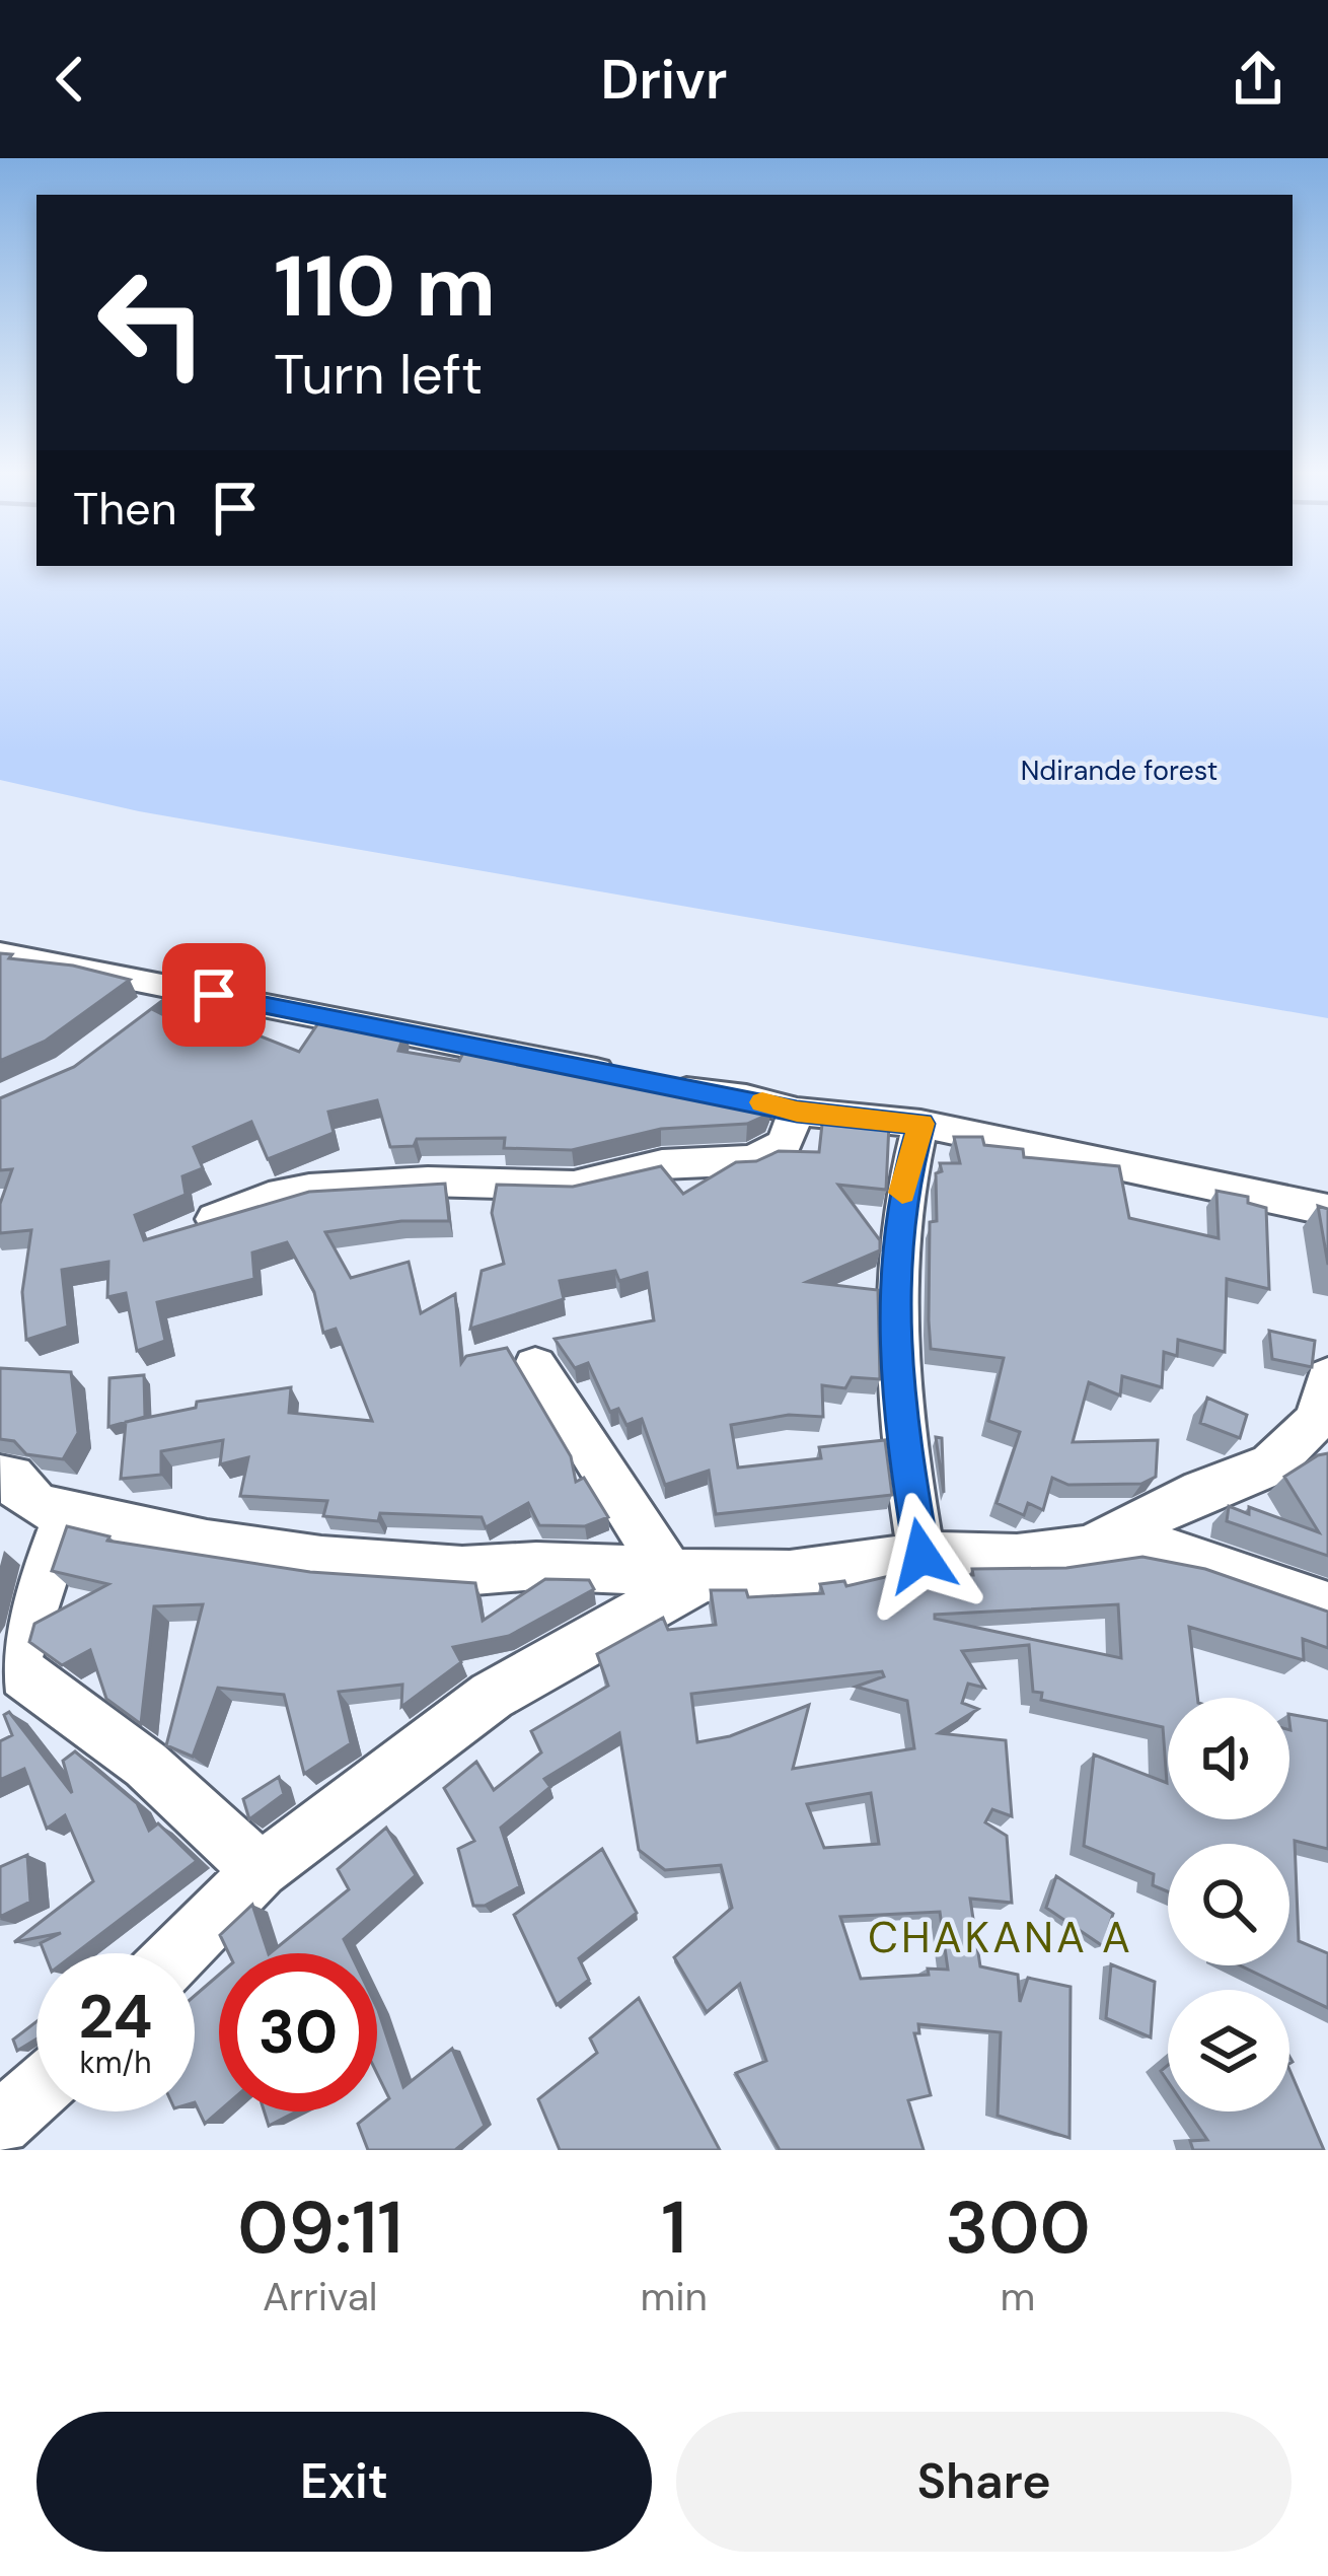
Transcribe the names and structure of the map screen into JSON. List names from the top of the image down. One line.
{"districts":["CHAKANA A"],"parks":["Ndirande forest"],"page":{"header":"Drivr","turn":["110 m","Turn left"],"then":"Then","speed":"24 km/h","limit":"30","eta":["09:11","Arrival","1","min","300","m"],"buttons":["Exit","Share"]}}
